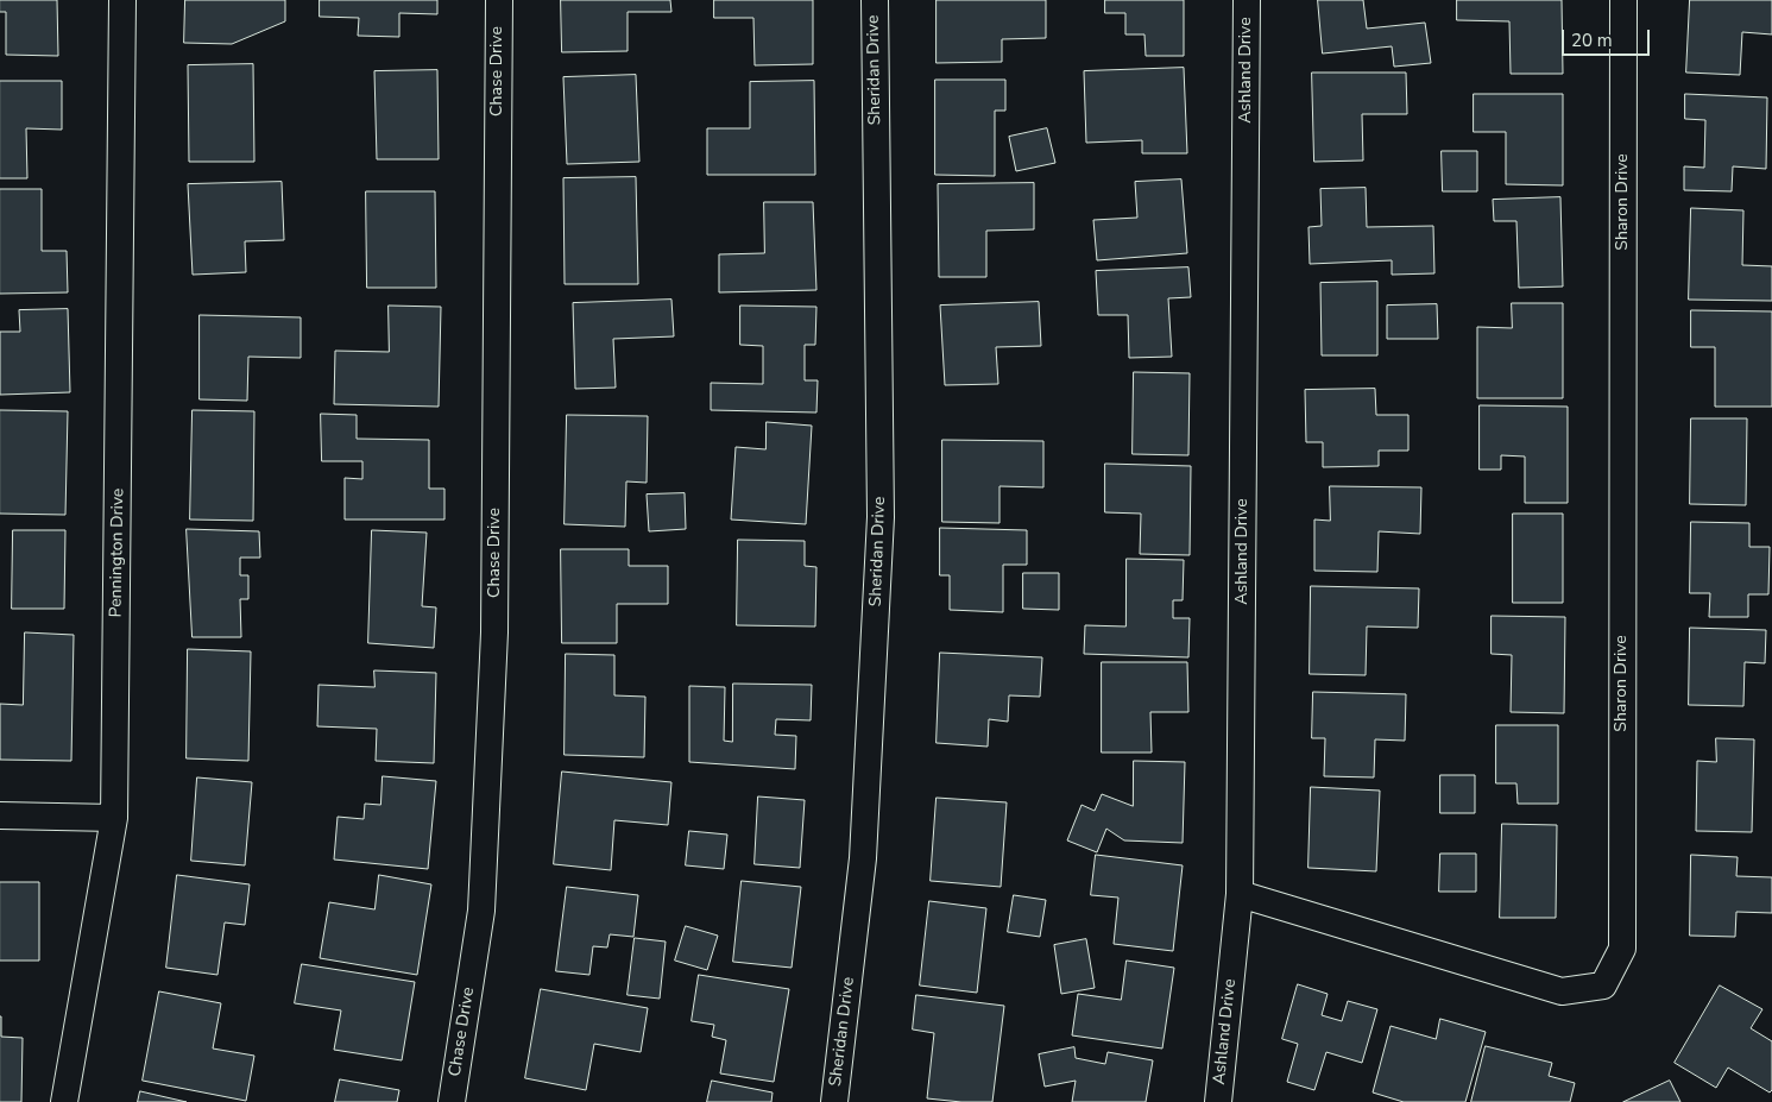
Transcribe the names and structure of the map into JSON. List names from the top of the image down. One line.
{"streets":{"street":["Sheridan Drive","Ashland Drive","Chase Drive","Sharon Drive","Pennington Drive"]},"crossings":[["Ashland Drive","Sharon Drive"]],"scale_bar":"20 m"}
